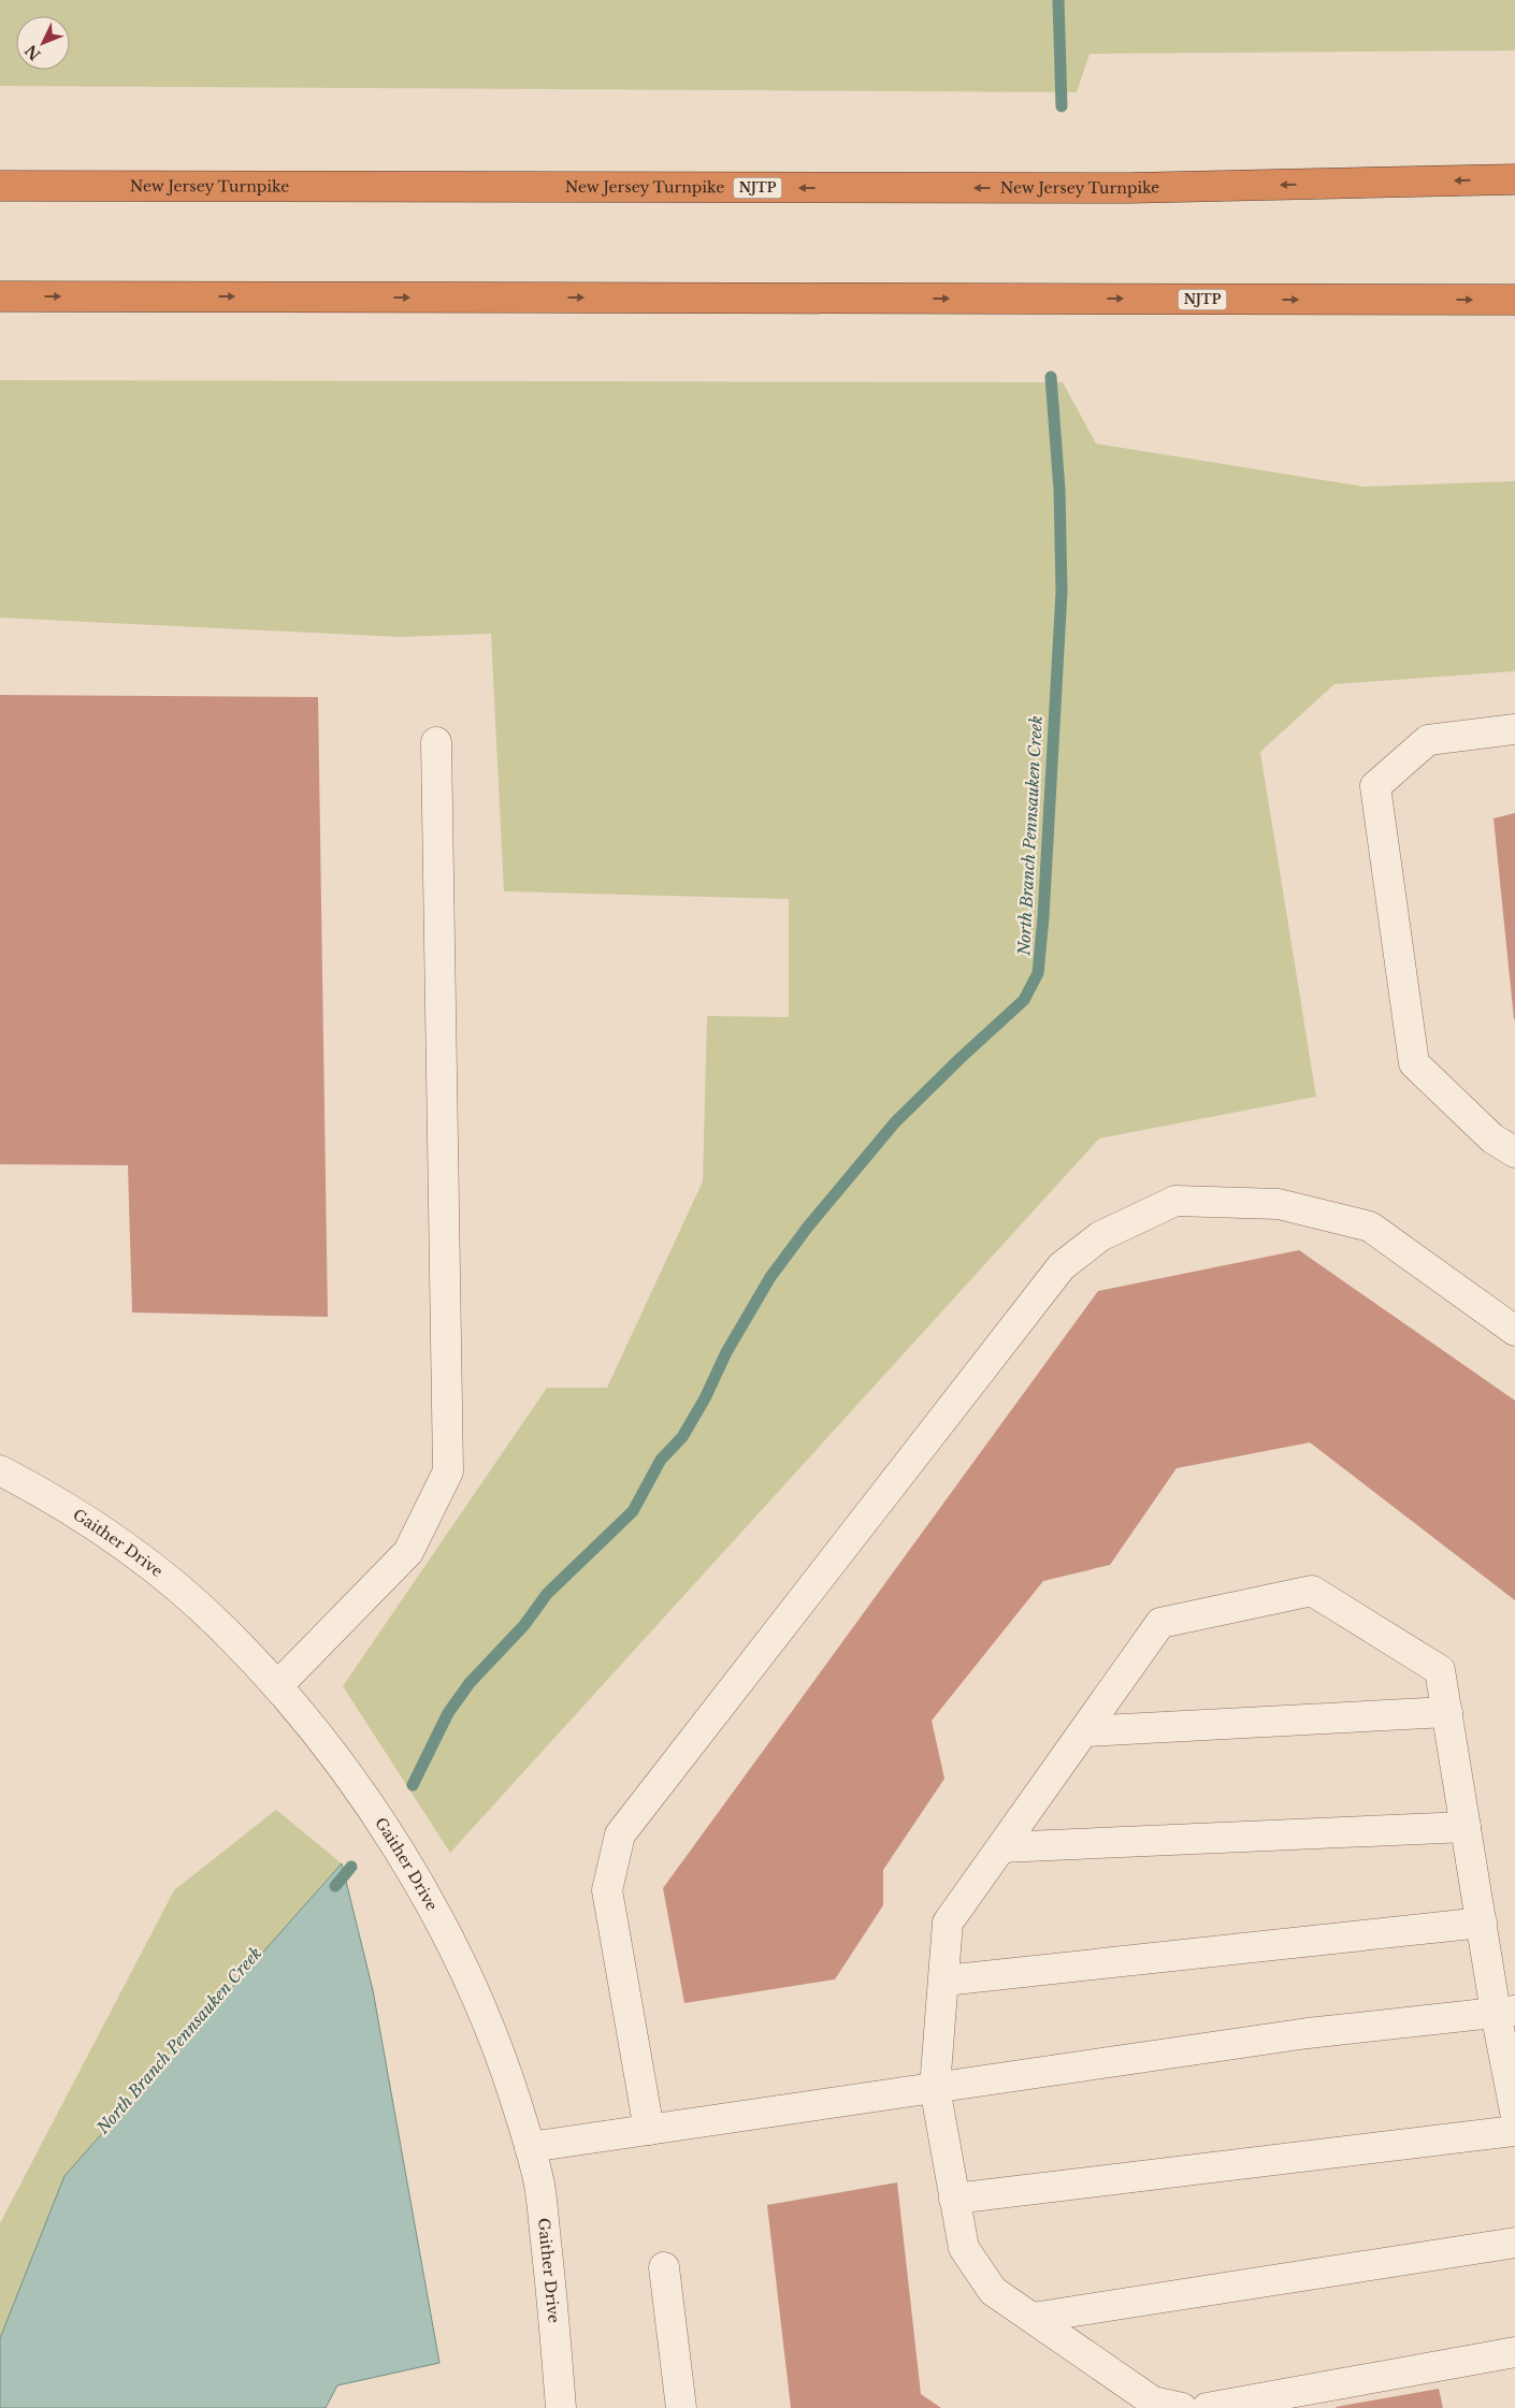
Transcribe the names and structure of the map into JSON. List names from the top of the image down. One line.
{"streets":{"highway":["New Jersey Turnpike","NJTP"],"street":["Gaither Drive"]},"water":["North Branch Pennsauken Creek"],"north":"bottom left"}
